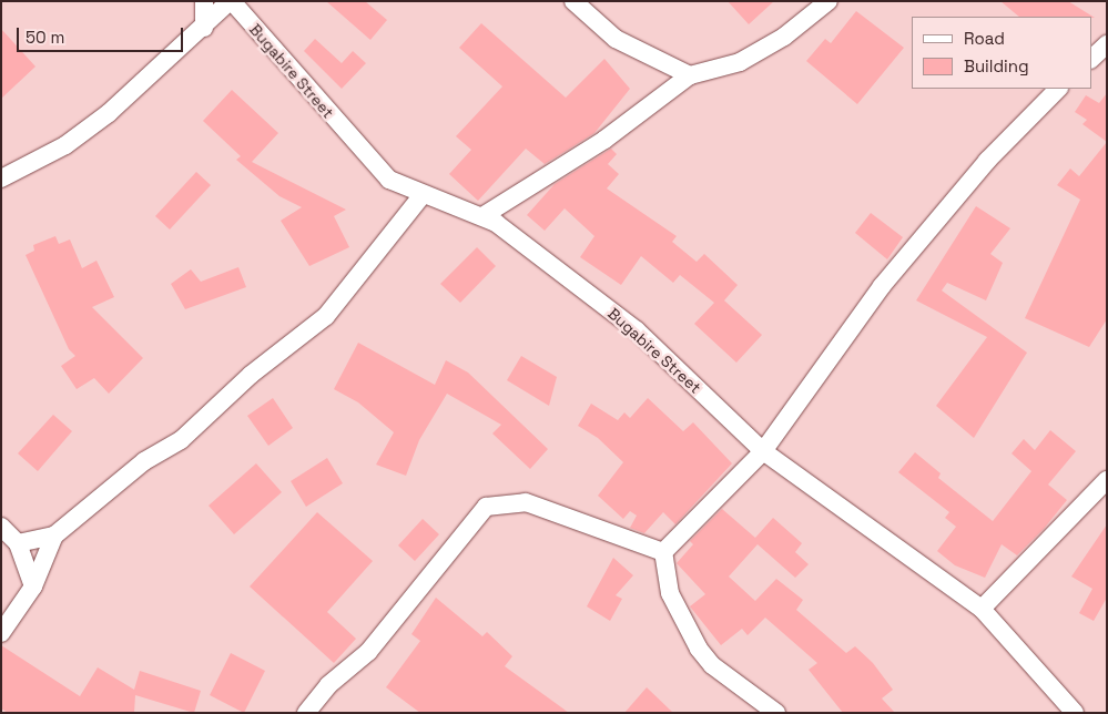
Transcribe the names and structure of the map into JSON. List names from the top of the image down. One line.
{"streets":{"street":["Bugabire Street"]},"legend":["Road","Building"],"scale_bar":"50 m"}
